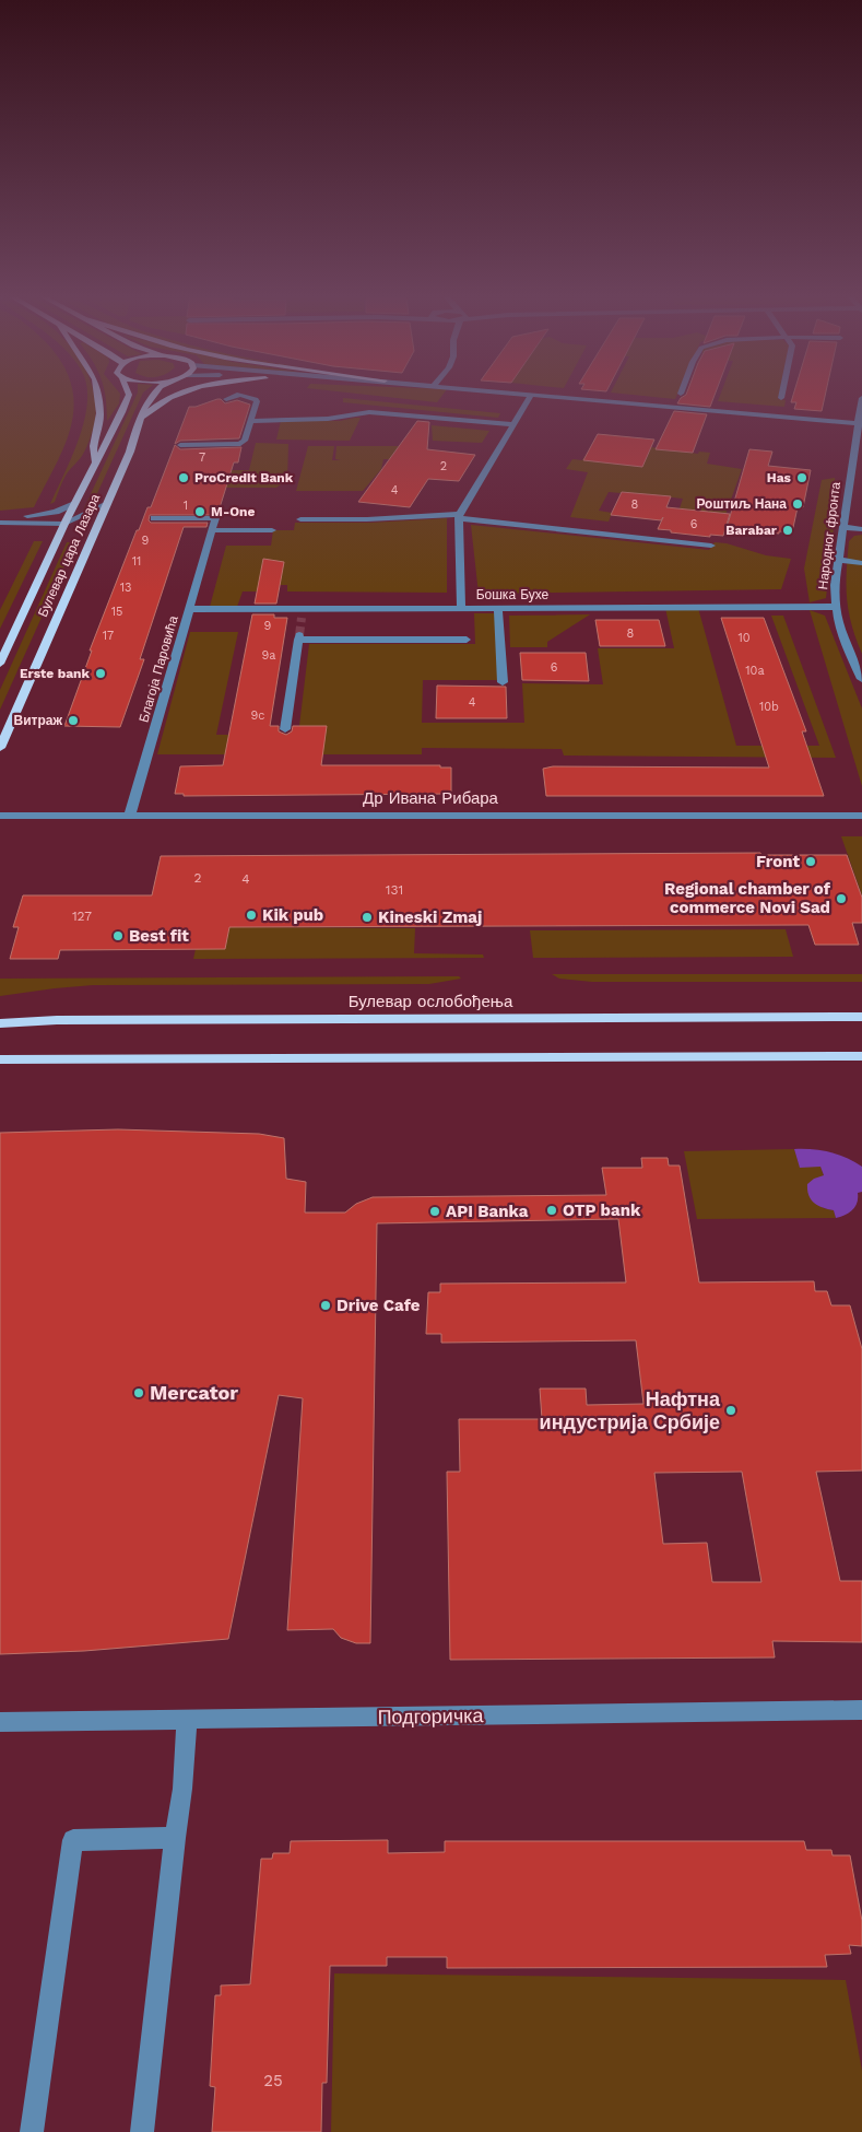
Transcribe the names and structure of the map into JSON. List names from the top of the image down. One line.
{"streets":{"main road":["Булевар цара Лазара","Булевар ослобођења"],"street":["Народног фронта","Бошка Бухе","Благоја Паровића","Др Ивана Рибара","Подгоричка"]},"crossings":[["Народног фронта","Бошка Бухе"],["Бошка Бухе","Благоја Паровића"],["Благоја Паровића","Др Ивана Рибара"]],"places":["ProCredit Bank","Has","Роштиљ Нана","M-One","Barabar","Erste bank","Витраж","Front","Regional chamber of commerce Novi Sad","Kik pub","Kineski Zmaj","Best fit","OTP bank","API Banka","Drive Cafe","Mercator","Нафтна индустрија Србије"],"house_numbers":["7","2","4","8","1","6","9","11","13","15","9","8","17","10","9a","6","10a","4","10b","9c","2","4","131","127","25"]}
